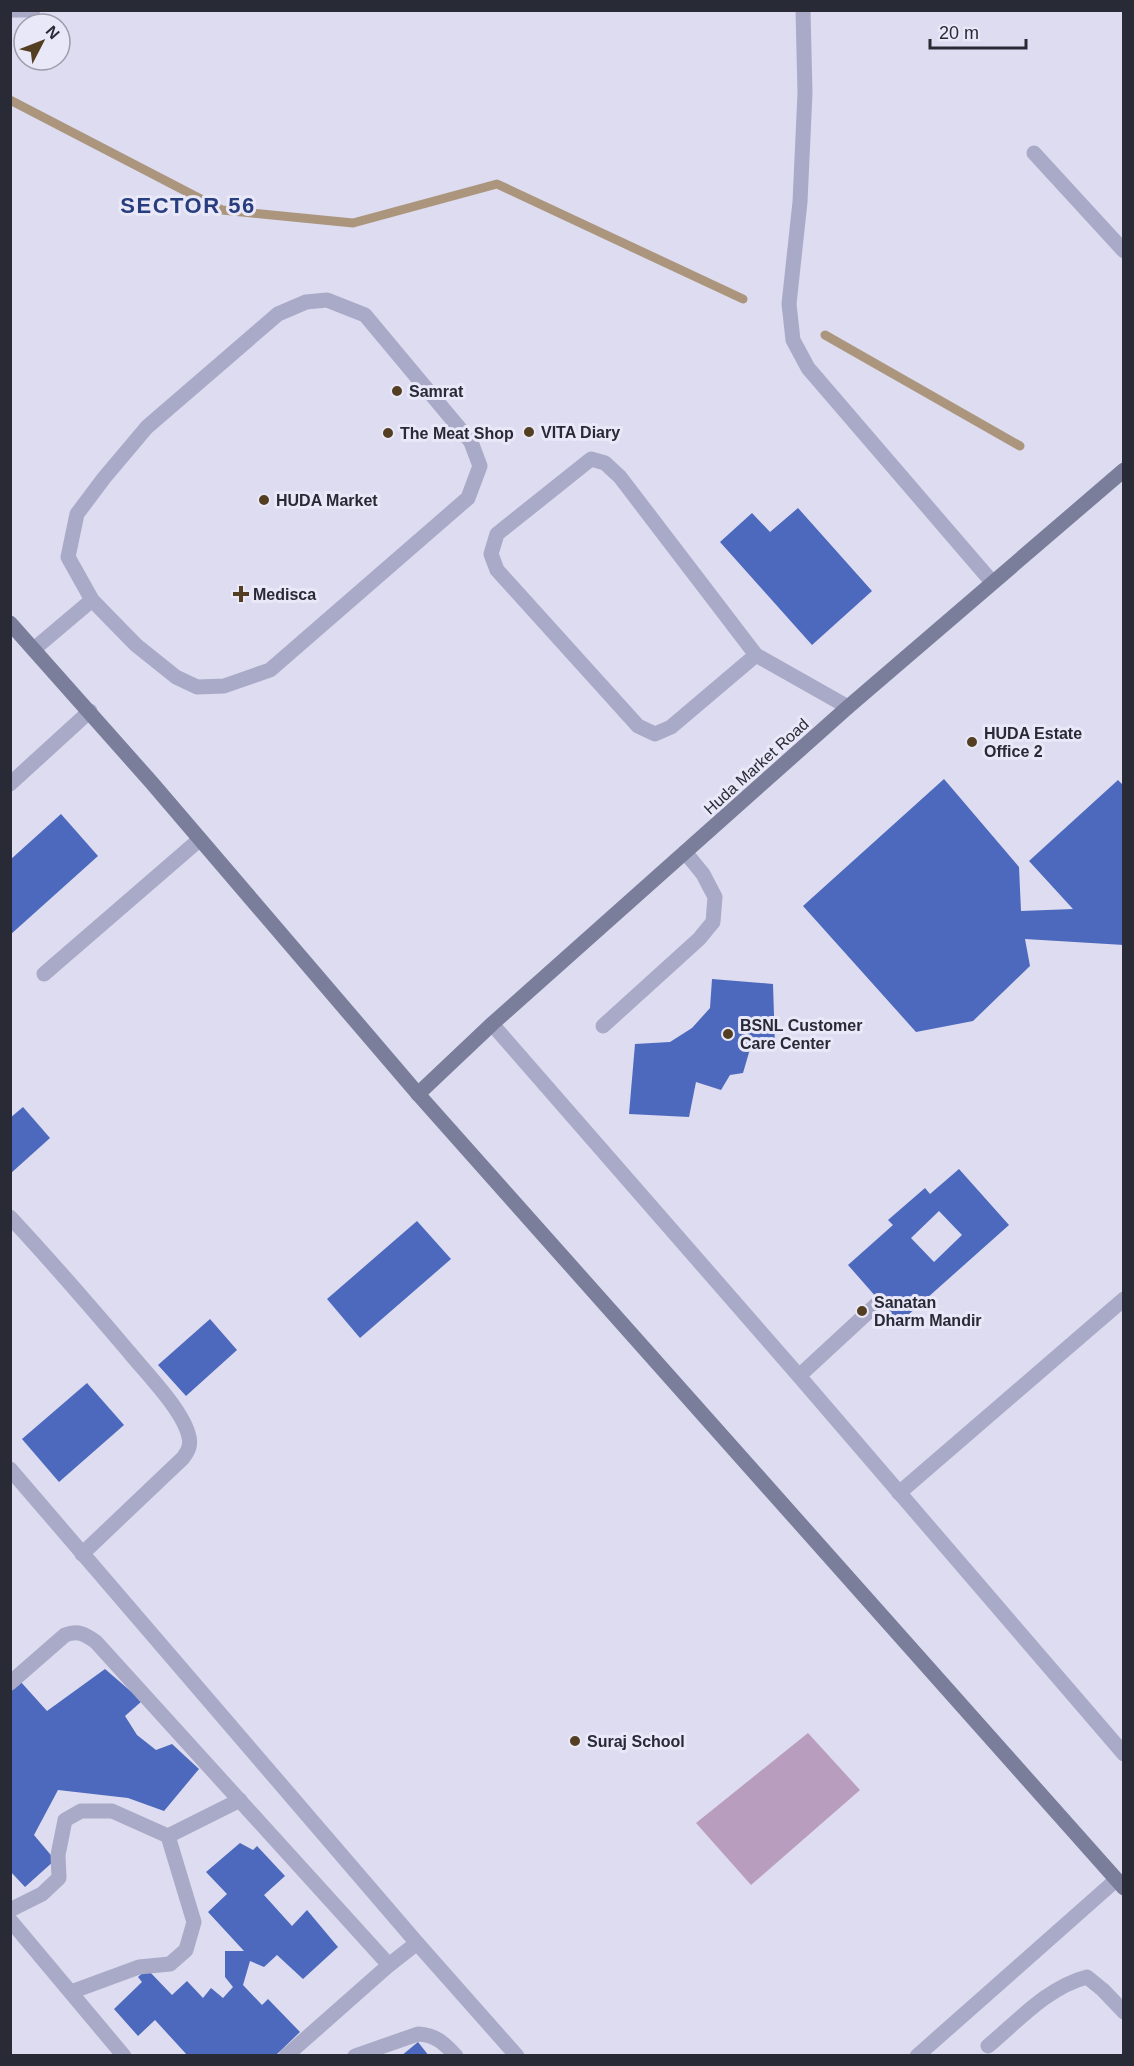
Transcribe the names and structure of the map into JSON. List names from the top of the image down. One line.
{"streets":{"street":["Huda Market Road"]},"districts":["SECTOR 56"],"places":{"other":["Samrat","VITA Diary","The Meat Shop","HUDA Market","HUDA Estate Office 2","BSNL Customer Care Center","Sanatan Dharm Mandir","Suraj School"],"health":["Medisca"]},"scale_bar":"20 m","north":"top right"}
